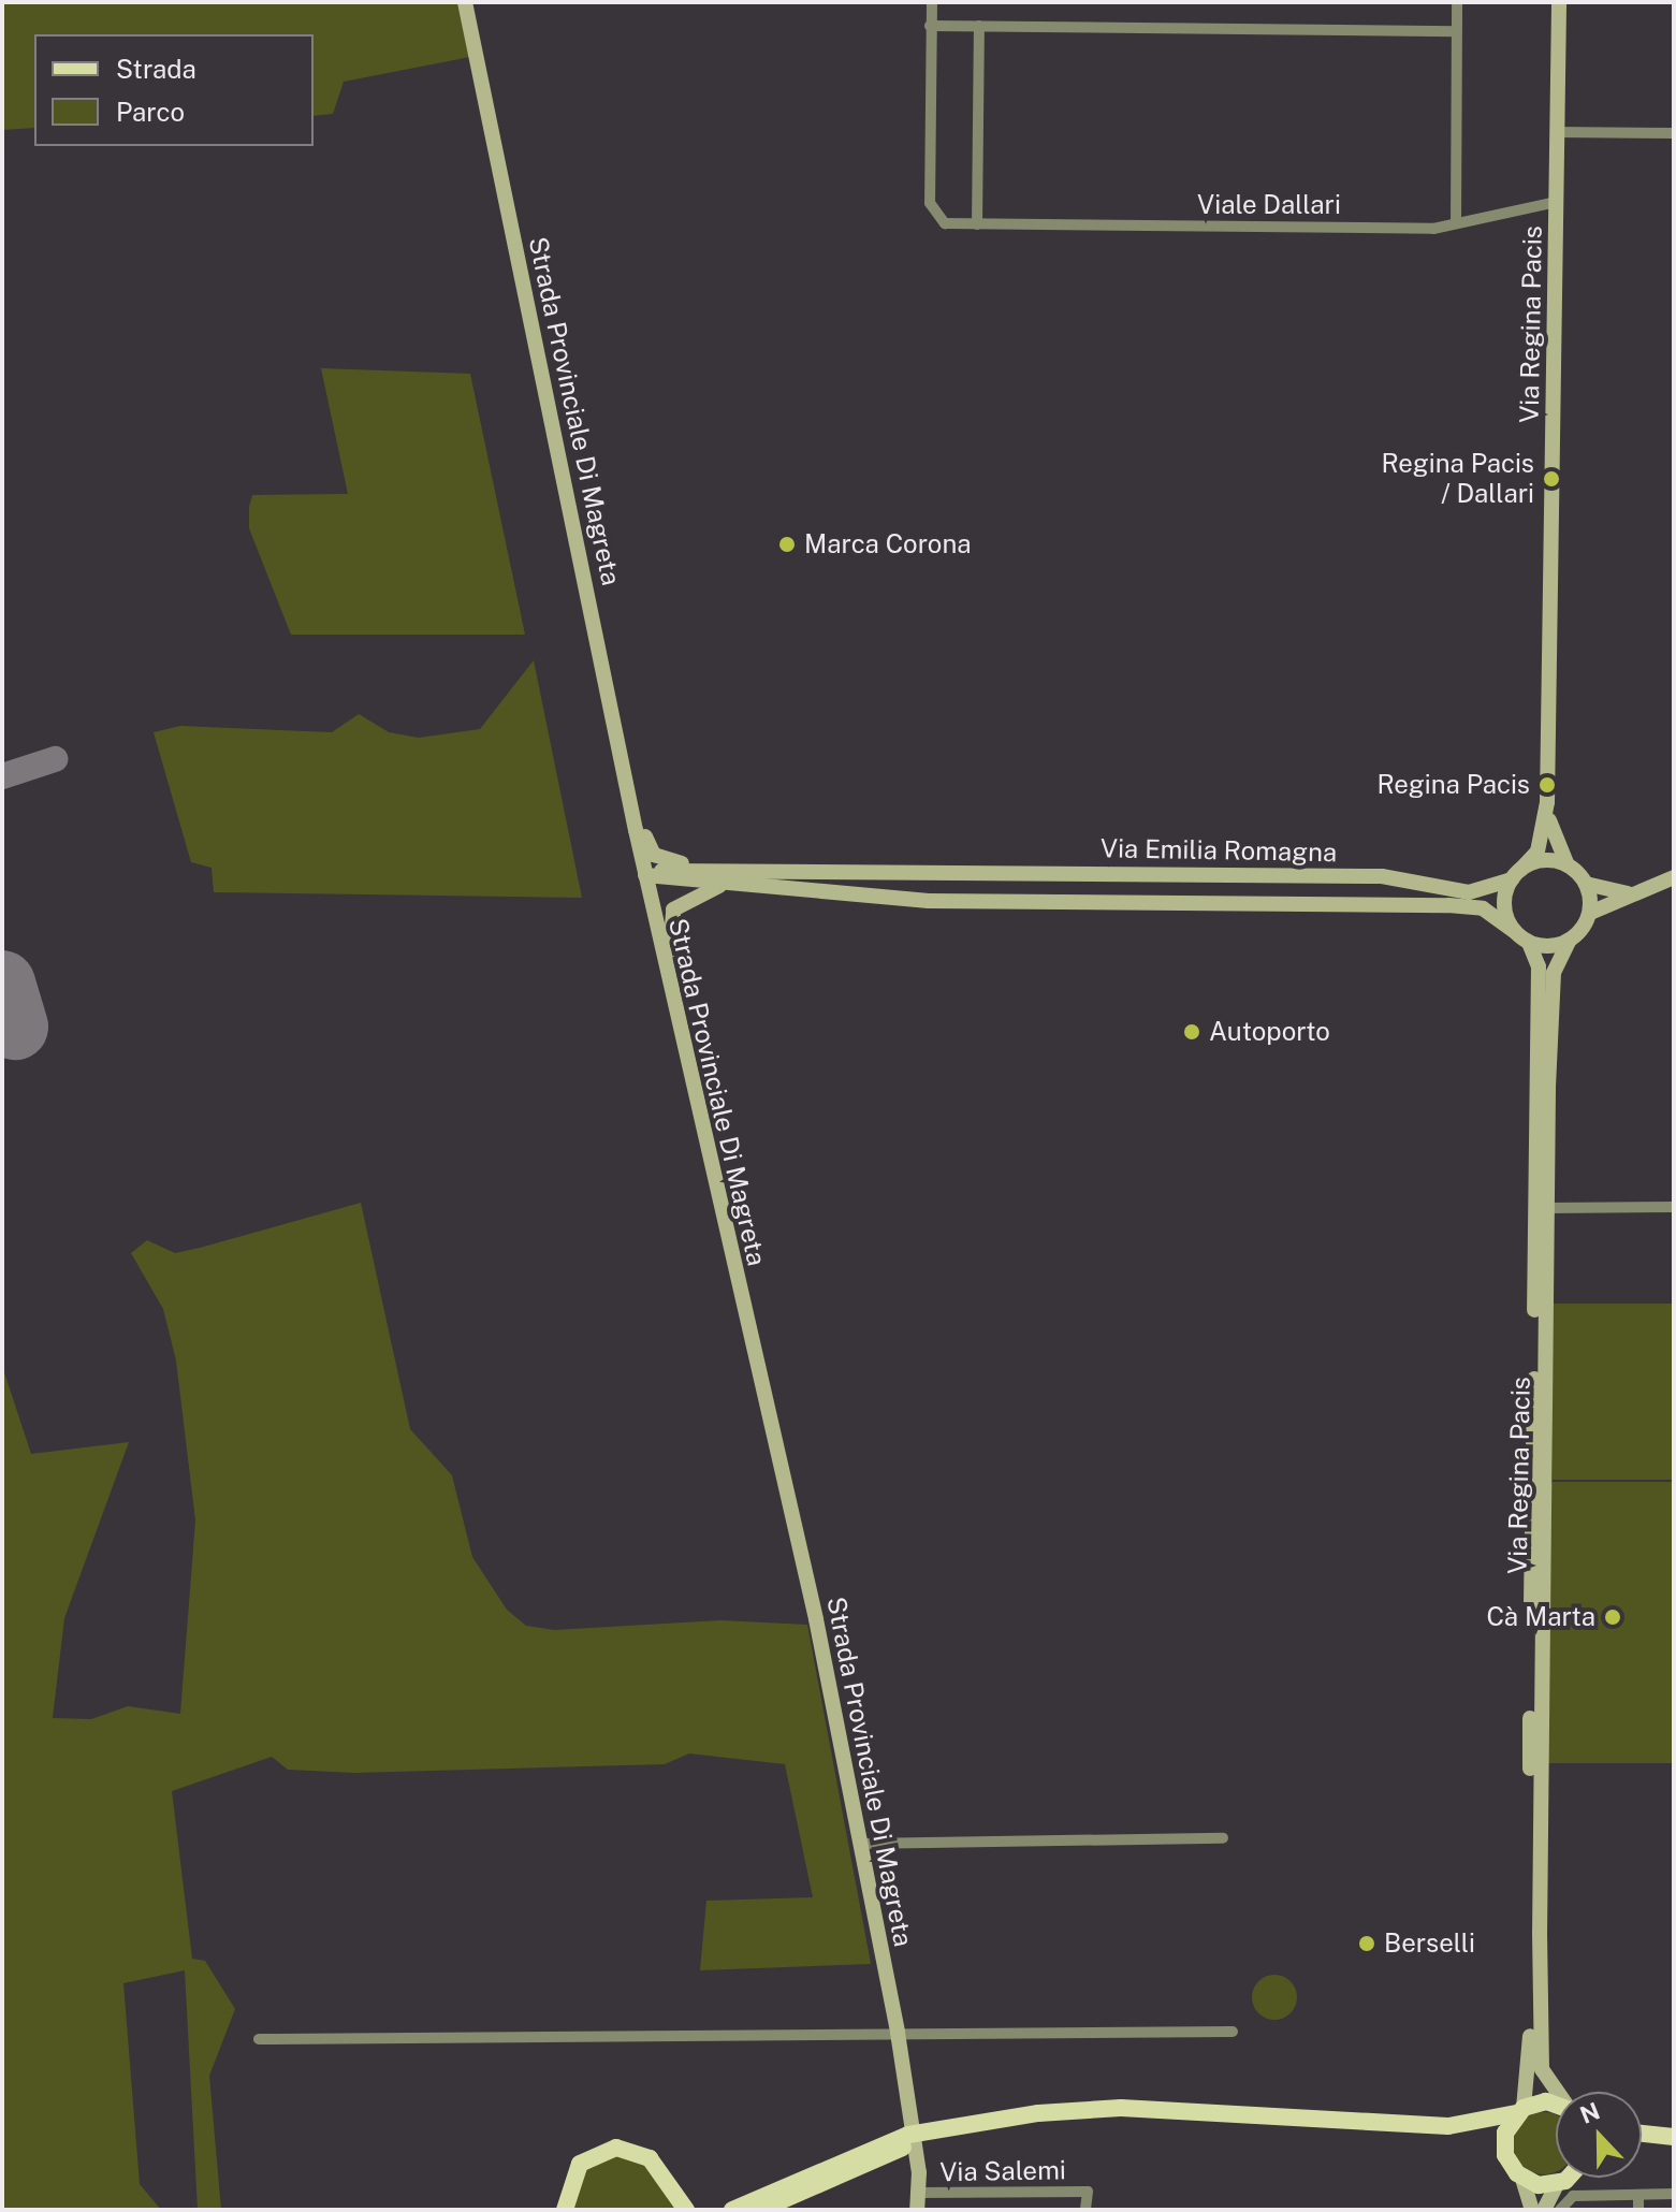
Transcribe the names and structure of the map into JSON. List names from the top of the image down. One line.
{"streets":{"street":["Viale Dallari","Via Regina Pacis","Strada Provinciale Di Magreta","Via Emilia Romagna","Via Salemi"]},"crossings":[["Viale Dallari","Via Regina Pacis"],["Via Regina Pacis","Via Emilia Romagna"],["Strada Provinciale Di Magreta","Via Emilia Romagna"],["Strada Provinciale Di Magreta","Via Salemi"]],"places":["Regina Pacis / Dallari","Marca Corona","Regina Pacis","Autoporto","Cà Marta","Berselli"],"legend":["Strada","Parco"],"north":"top"}
